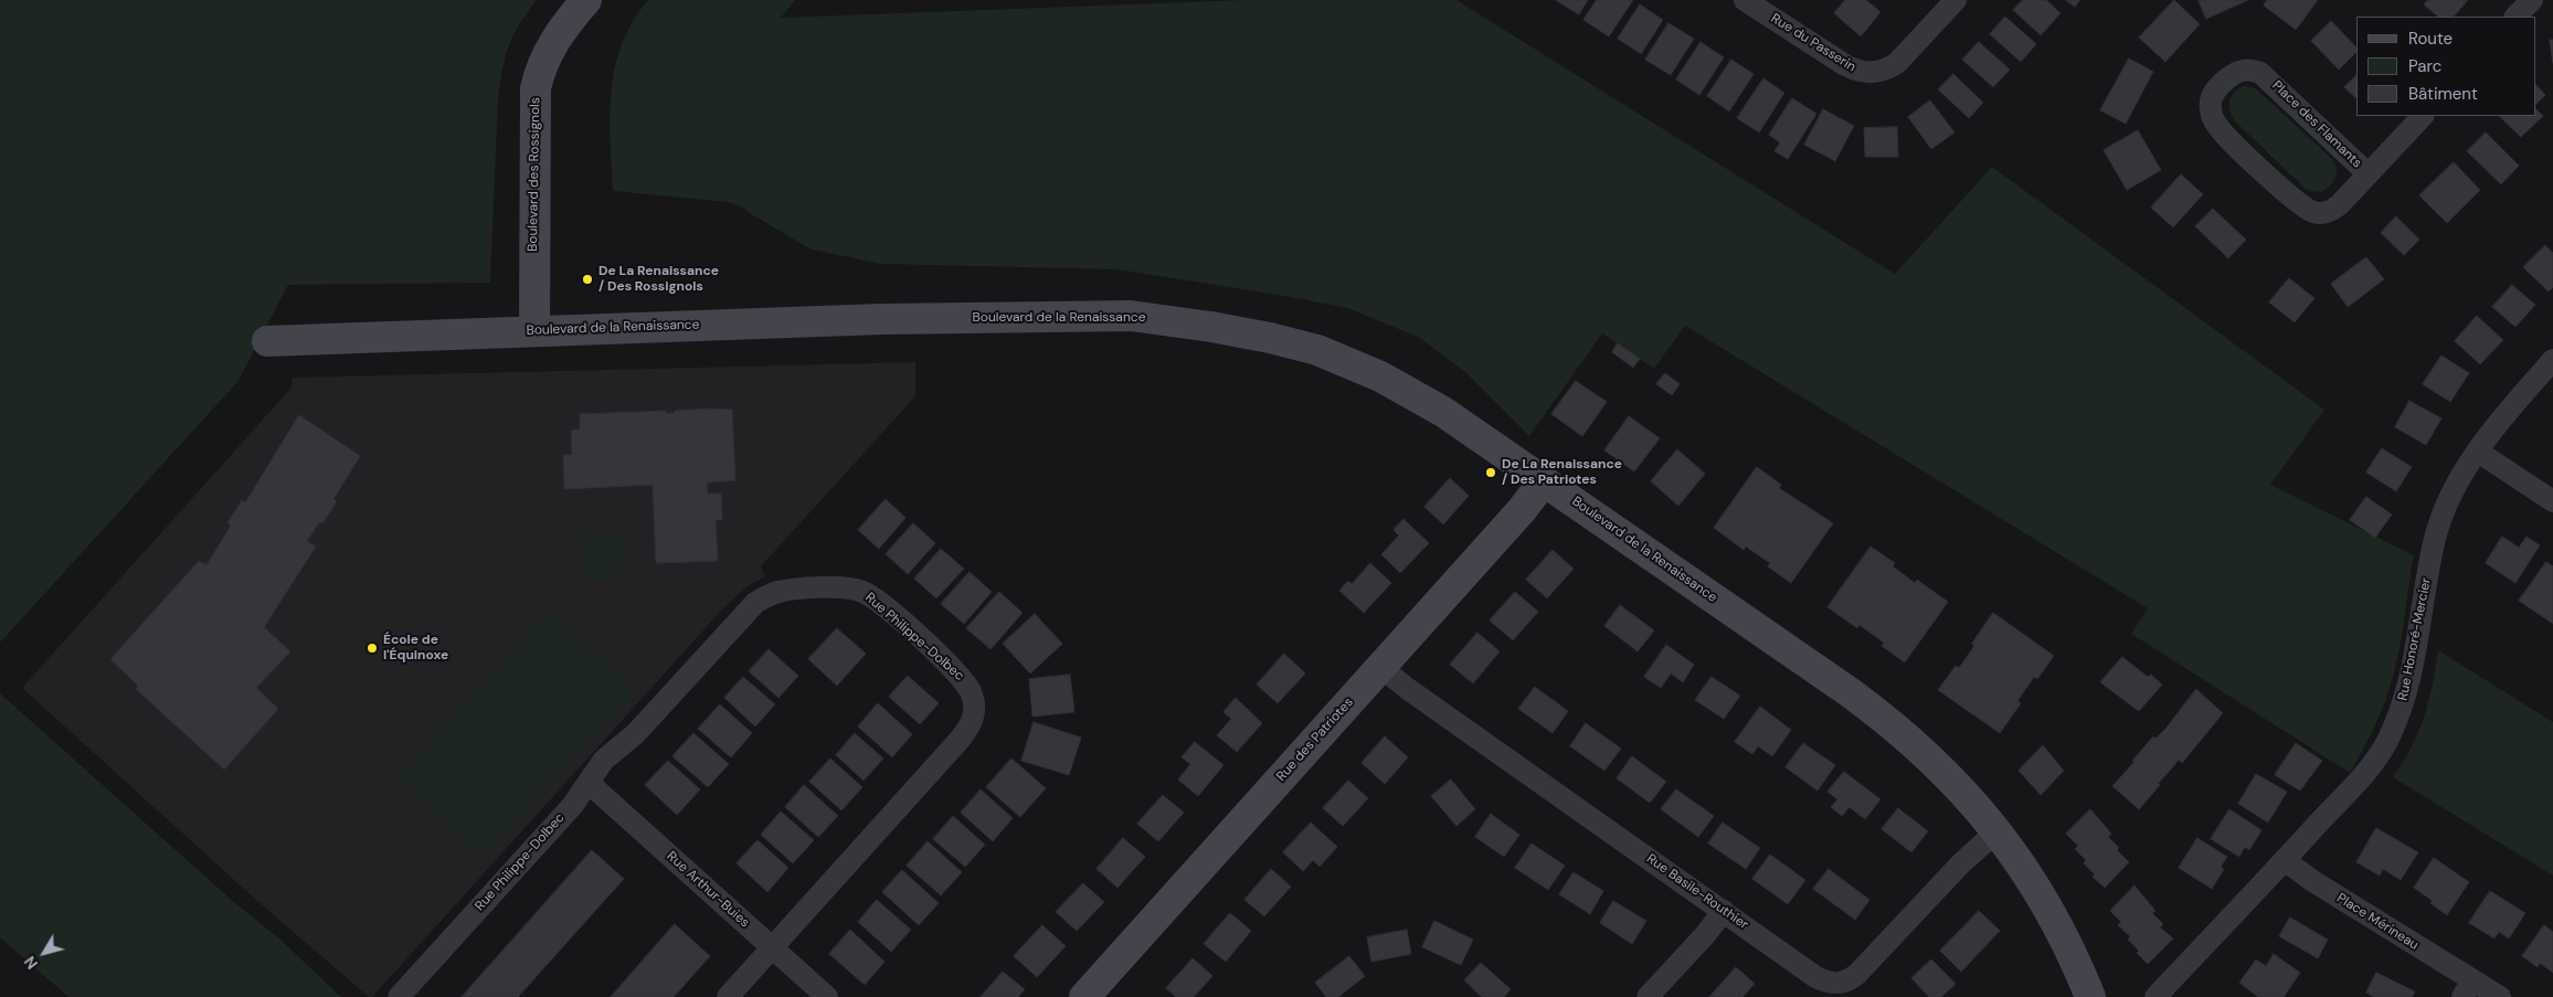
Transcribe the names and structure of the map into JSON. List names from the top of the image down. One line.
{"streets":{"street":["Rue du Passerin","Place des Flamants","Boulevard des Rossignols","Boulevard de la Renaissance","Rue Philippe-Dolbec","Rue Honoré-Mercier","Rue des Patriotes","Rue Arthur-Buies","Rue Basile-Routhier","Place Mérineau"]},"crossings":[["Boulevard des Rossignols","Boulevard de la Renaissance"],["Boulevard de la Renaissance","Rue des Patriotes"],["Boulevard de la Renaissance","Rue Basile-Routhier"],["Rue Philippe-Dolbec","Rue Arthur-Buies"],["Rue Honoré-Mercier","Place Mérineau"],["Rue des Patriotes","Rue Basile-Routhier"]],"places":["De La Renaissance / Des Rossignols","De La Renaissance / Des Patriotes","École de l'Équinoxe"],"legend":["Route","Parc","Bâtiment"],"north":"bottom left"}
